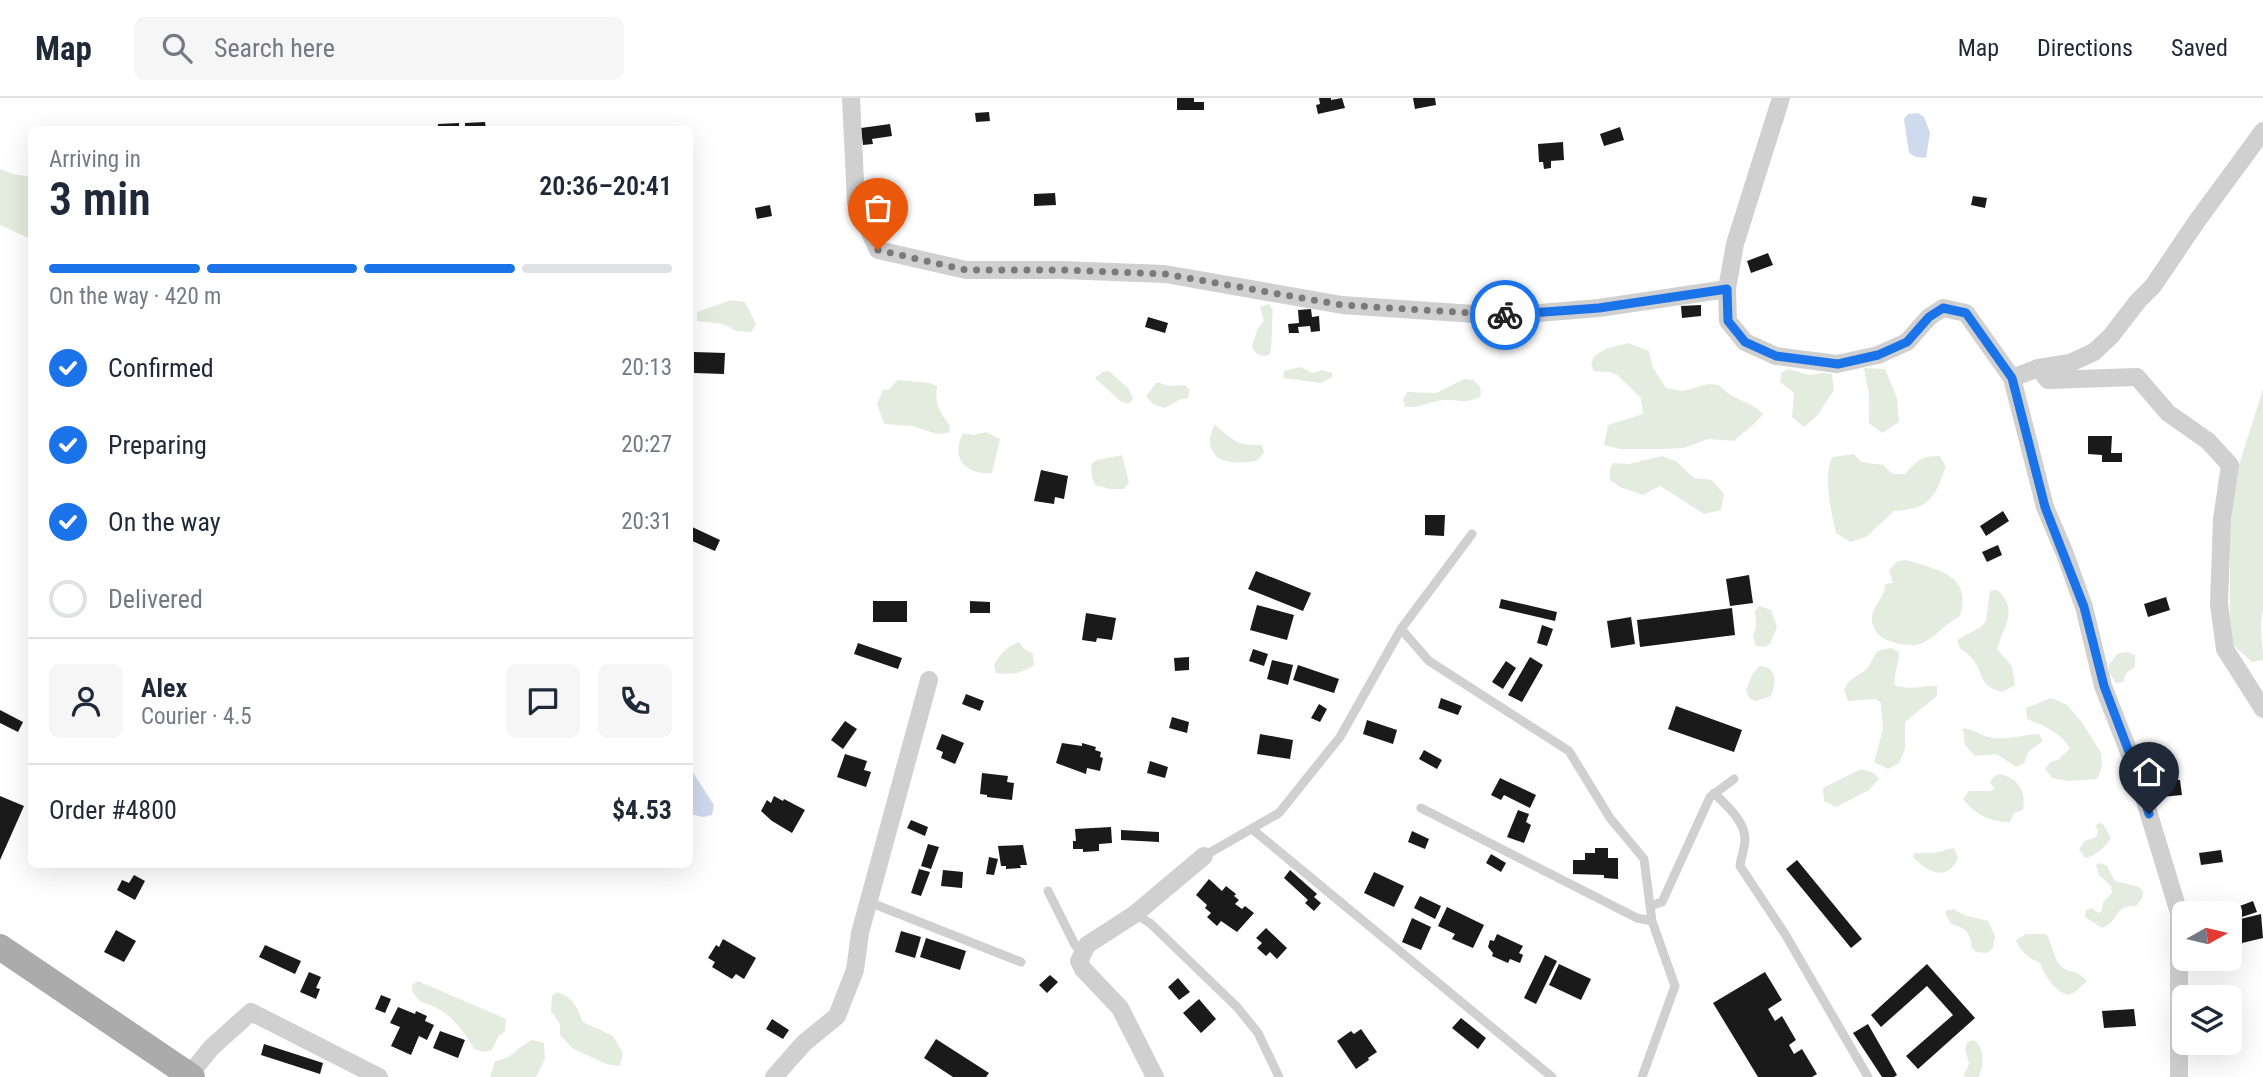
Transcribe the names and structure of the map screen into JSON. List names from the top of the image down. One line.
{"north":"right","page":{"header":"Map","search":"Search here","nav":["Map","Directions","Saved"],"heading":["3 min","Arriving in","20:36–20:41"],"panel":["Alex","Courier · 4.5","Order #4800","$4.53"],"bar":"On the way · 420 m","list":[["Confirmed","20:13"],["Preparing","20:27"],["On the way","20:31"],"Delivered"]}}
